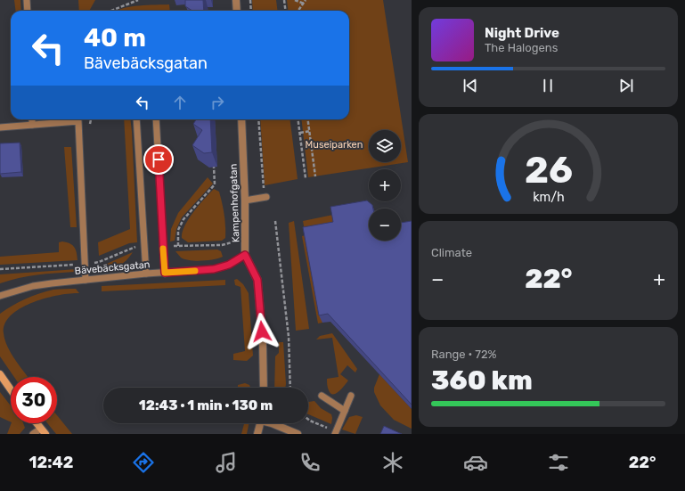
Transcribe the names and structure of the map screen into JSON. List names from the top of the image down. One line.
{"streets":{"street":["Kampenhofgatan"],"lane":["Bävebäcksgatan"]},"crossings":[["Kampenhofgatan","Bävebäcksgatan"]],"parks":["Museiparken"],"page":{"turn":["40 m","Bävebäcksgatan"],"song":["Night Drive","The Halogens"],"map_buttons":["+","−"],"tile":["Climate",["Range · 72%","360 km"]],"heat":["−","22°","+"],"limit":"30","trip":"12:43 · 1 min · 130 m","tabs":["12:42","22°"],"gauge":["26","km/h"]}}
